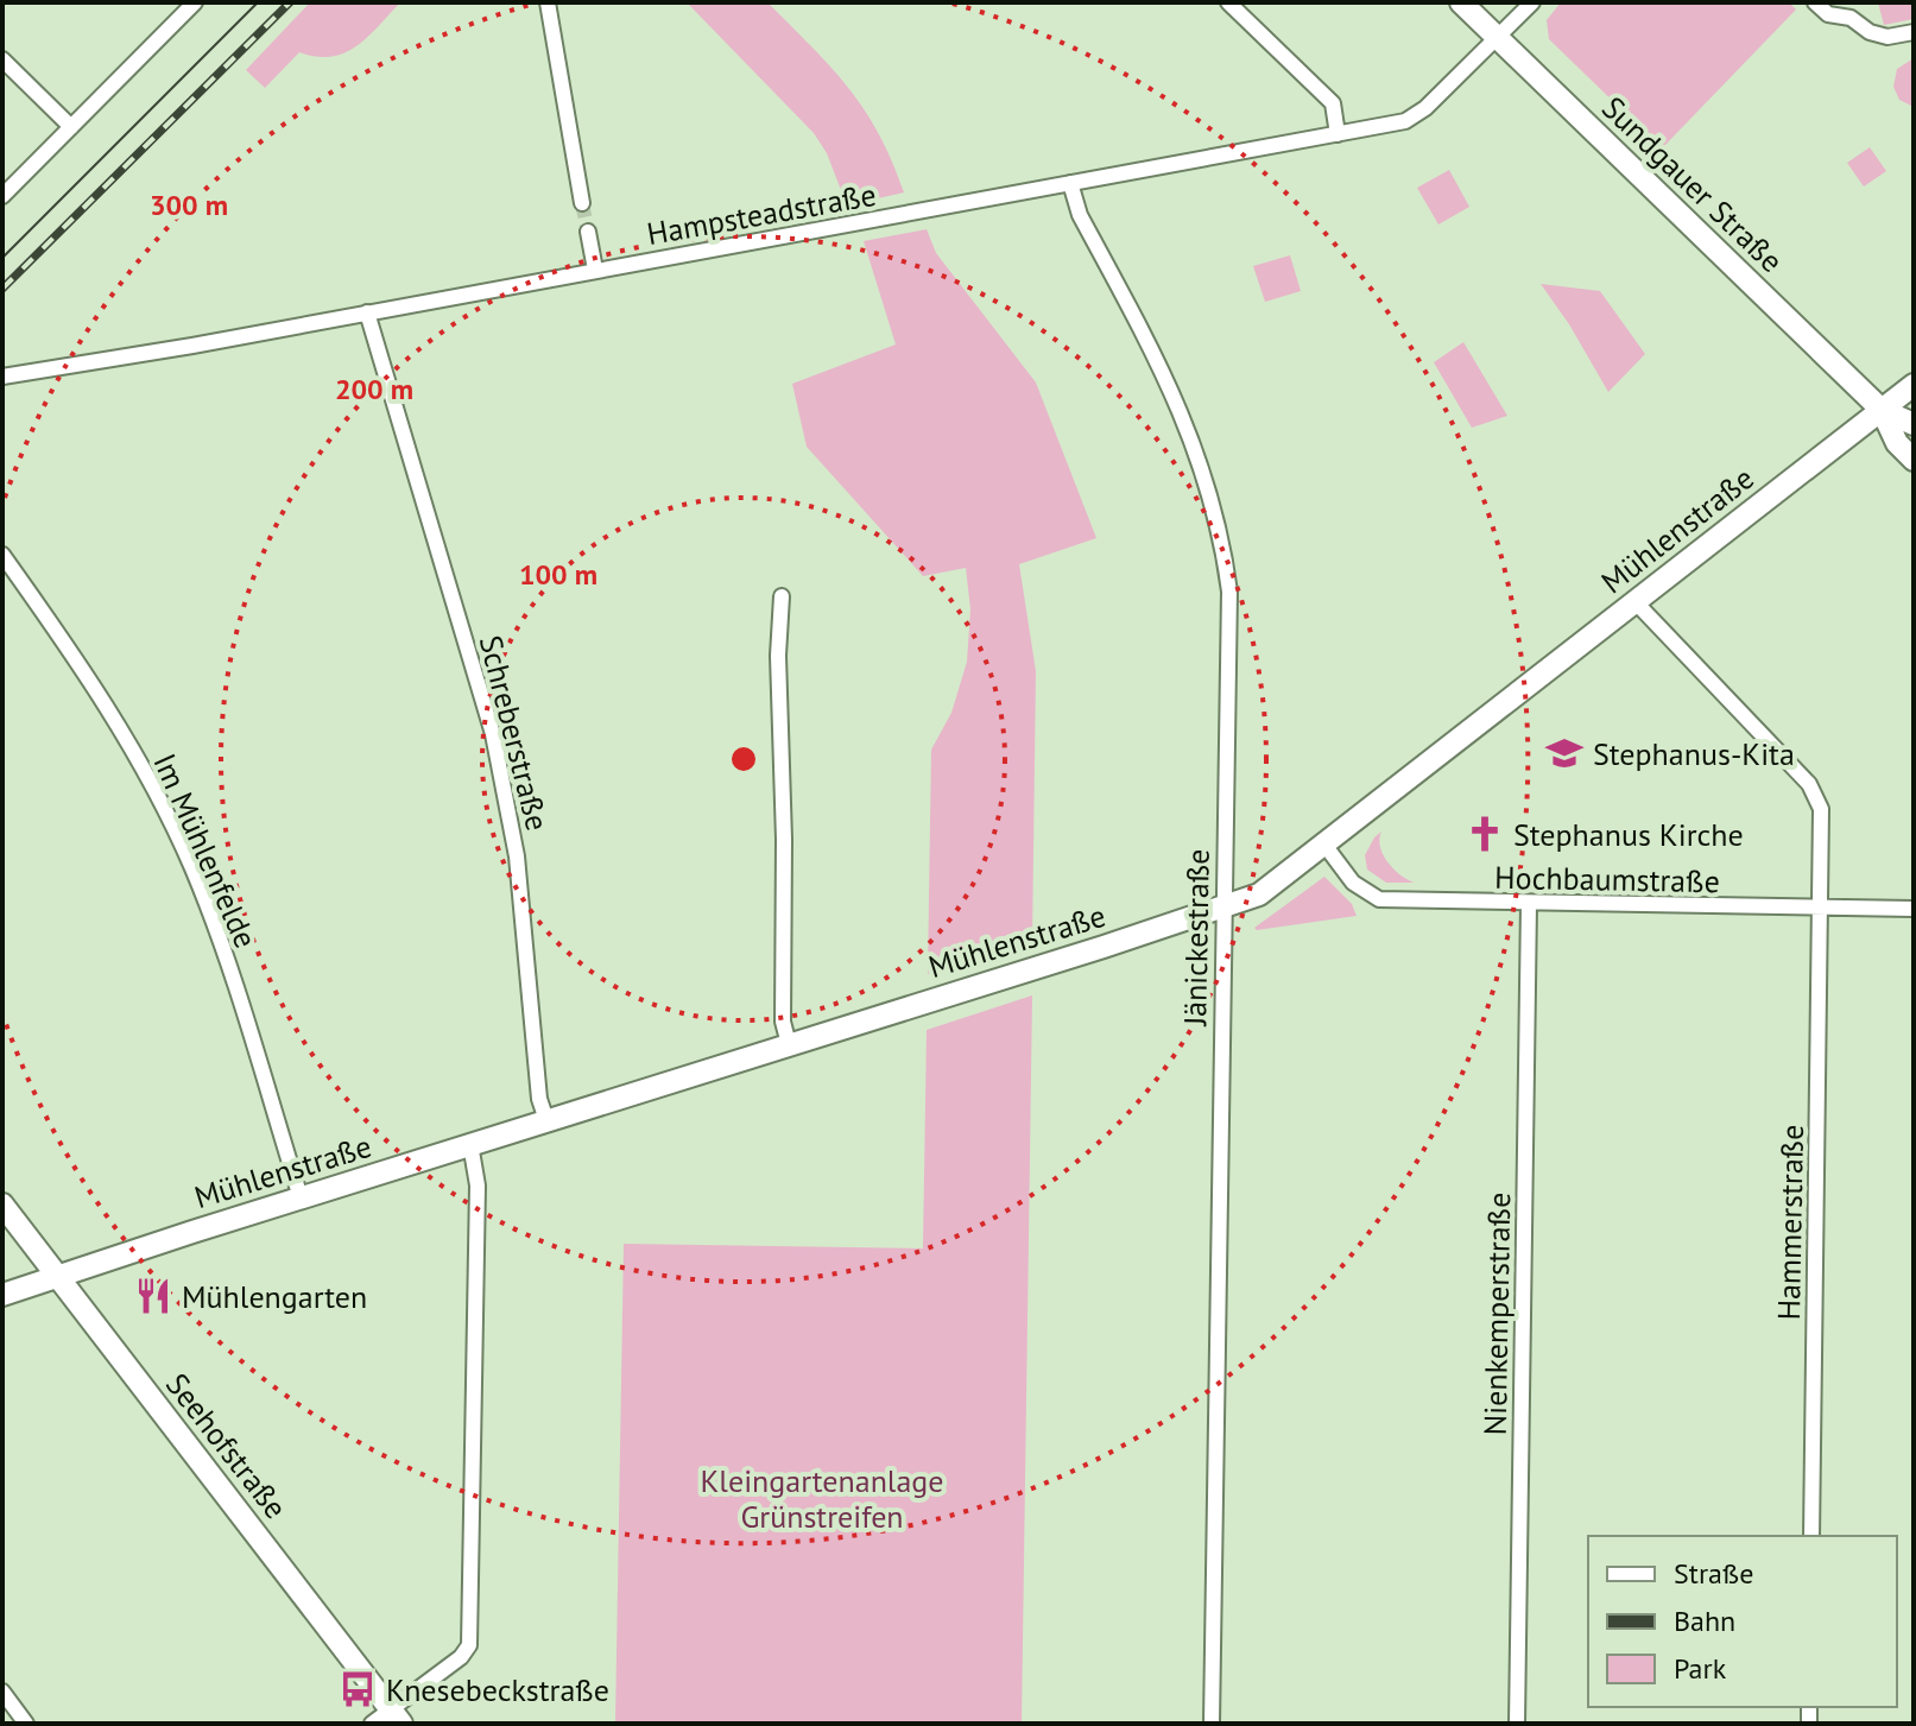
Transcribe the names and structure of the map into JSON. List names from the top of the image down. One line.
{"streets":{"street":["Sundgauer Straße","Hampsteadstraße","Mühlenstraße","Schreberstraße","Im Mühlenfelde","Hochbaumstraße","Jänickestraße","Hammerstraße","Nienkemperstraße","Seehofstraße"]},"crossings":[["Sundgauer Straße","Hampsteadstraße"],["Sundgauer Straße","Mühlenstraße"],["Hampsteadstraße","Schreberstraße"],["Hampsteadstraße","Jänickestraße"],["Mühlenstraße","Schreberstraße"],["Mühlenstraße","Im Mühlenfelde"],["Mühlenstraße","Hochbaumstraße"],["Mühlenstraße","Jänickestraße"],["Mühlenstraße","Hammerstraße"],["Mühlenstraße","Seehofstraße"],["Hochbaumstraße","Hammerstraße"],["Hochbaumstraße","Nienkemperstraße"]],"parks":["Kleingartenanlage Grünstreifen"],"places":{"school or university":["Stephanus-Kita"],"church":["Stephanus Kirche"],"restaurant":["Mühlengarten"],"bus stop":["Knesebeckstraße"]},"legend":["Straße","Bahn","Park"],"rings":["300 m","200 m","100 m"]}
